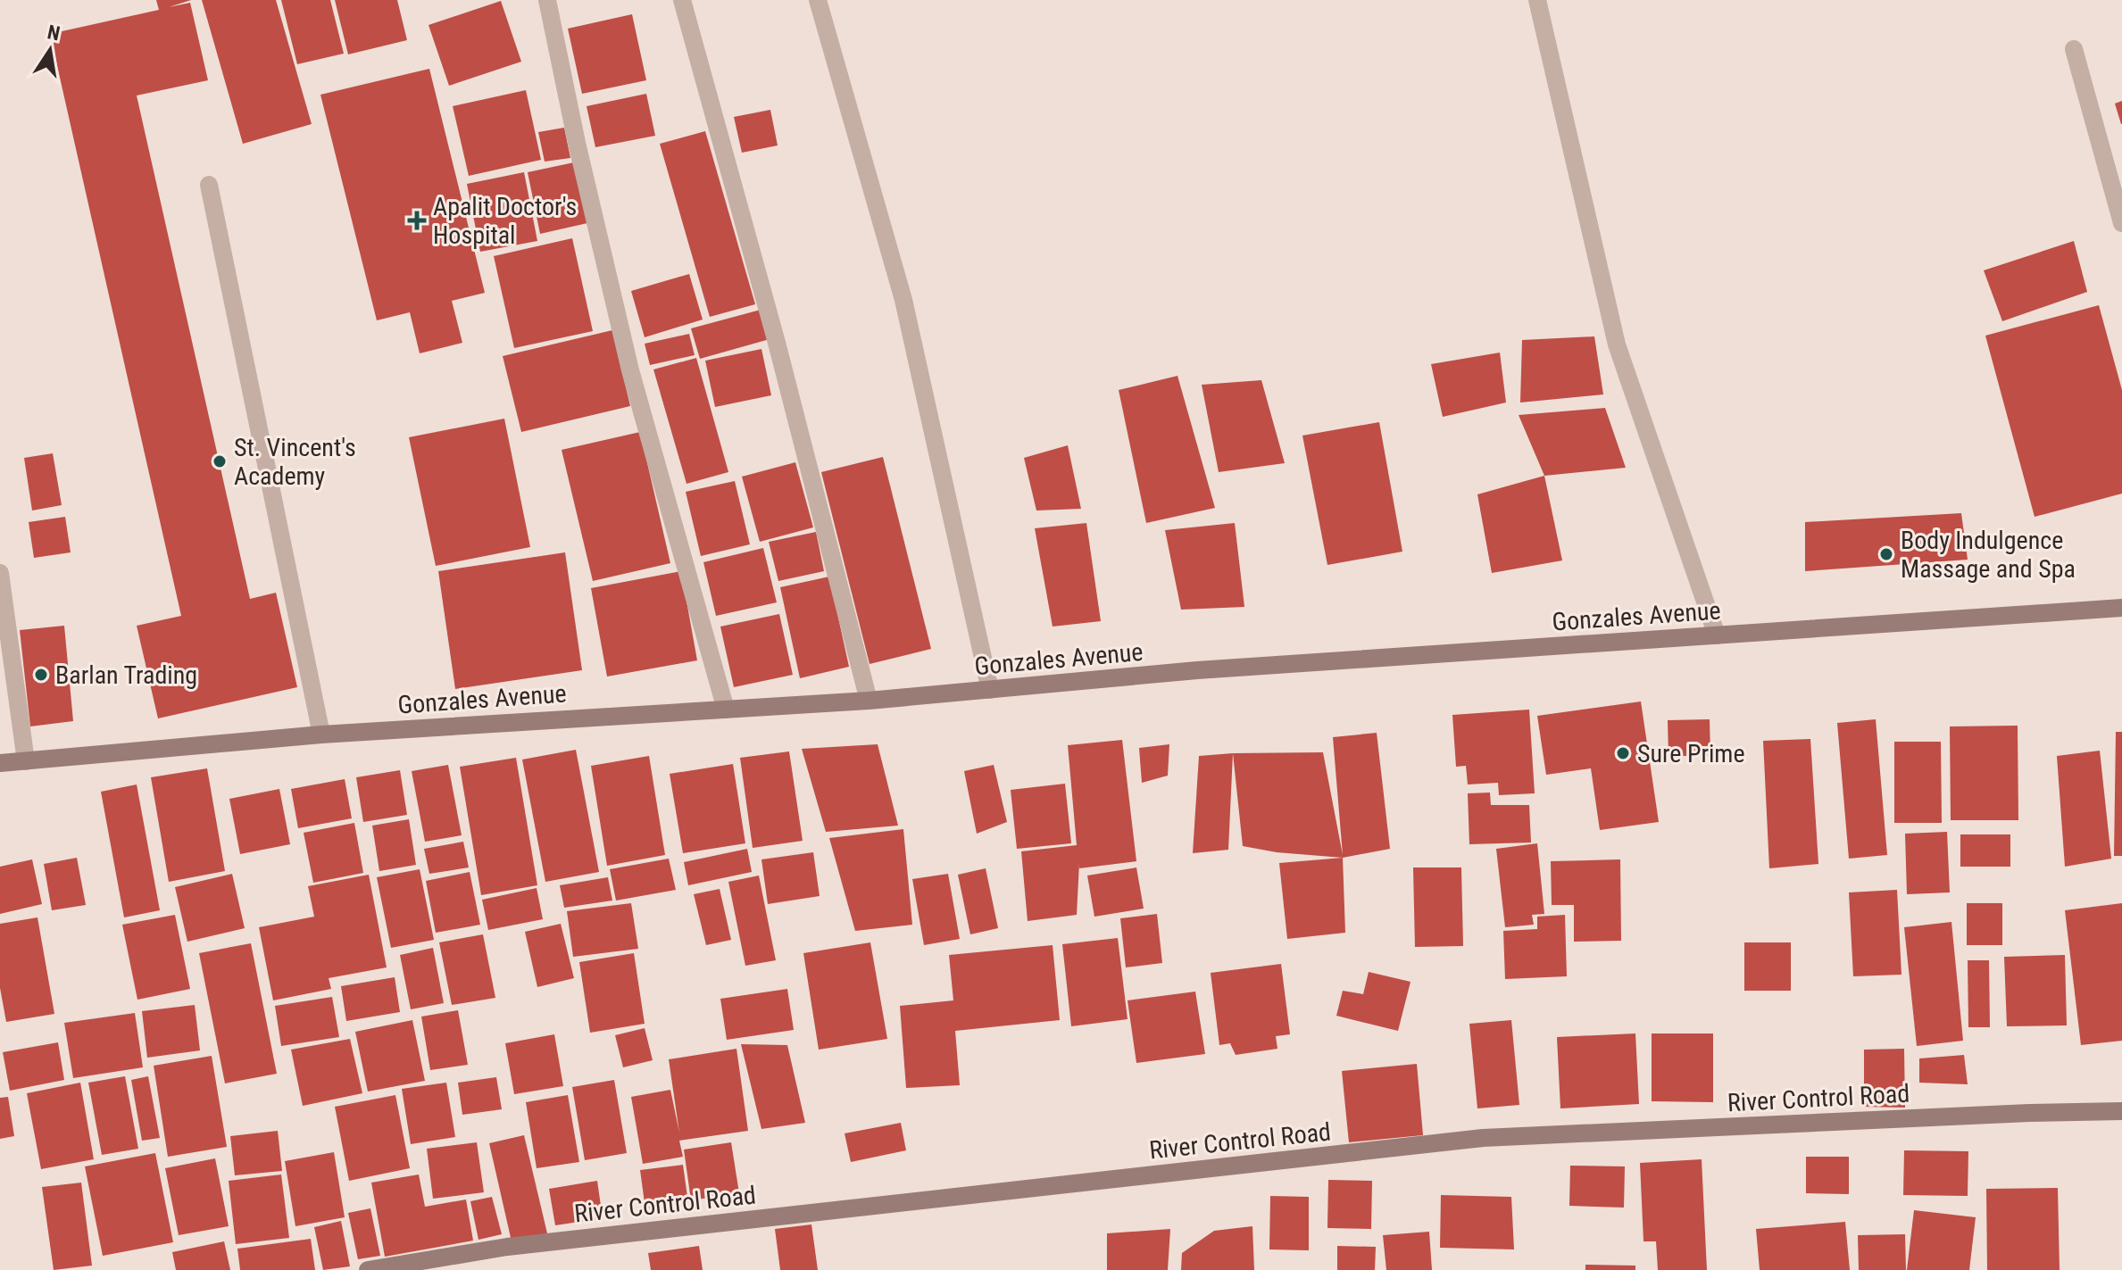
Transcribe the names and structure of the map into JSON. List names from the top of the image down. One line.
{"streets":{"main road":["Gonzales Avenue","River Control Road"]},"places":{"health":["Apalit Doctor's Hospital"],"other":["St. Vincent's Academy","Body Indulgence Massage and Spa","Barlan Trading","Sure Prime"]},"north":"top"}
